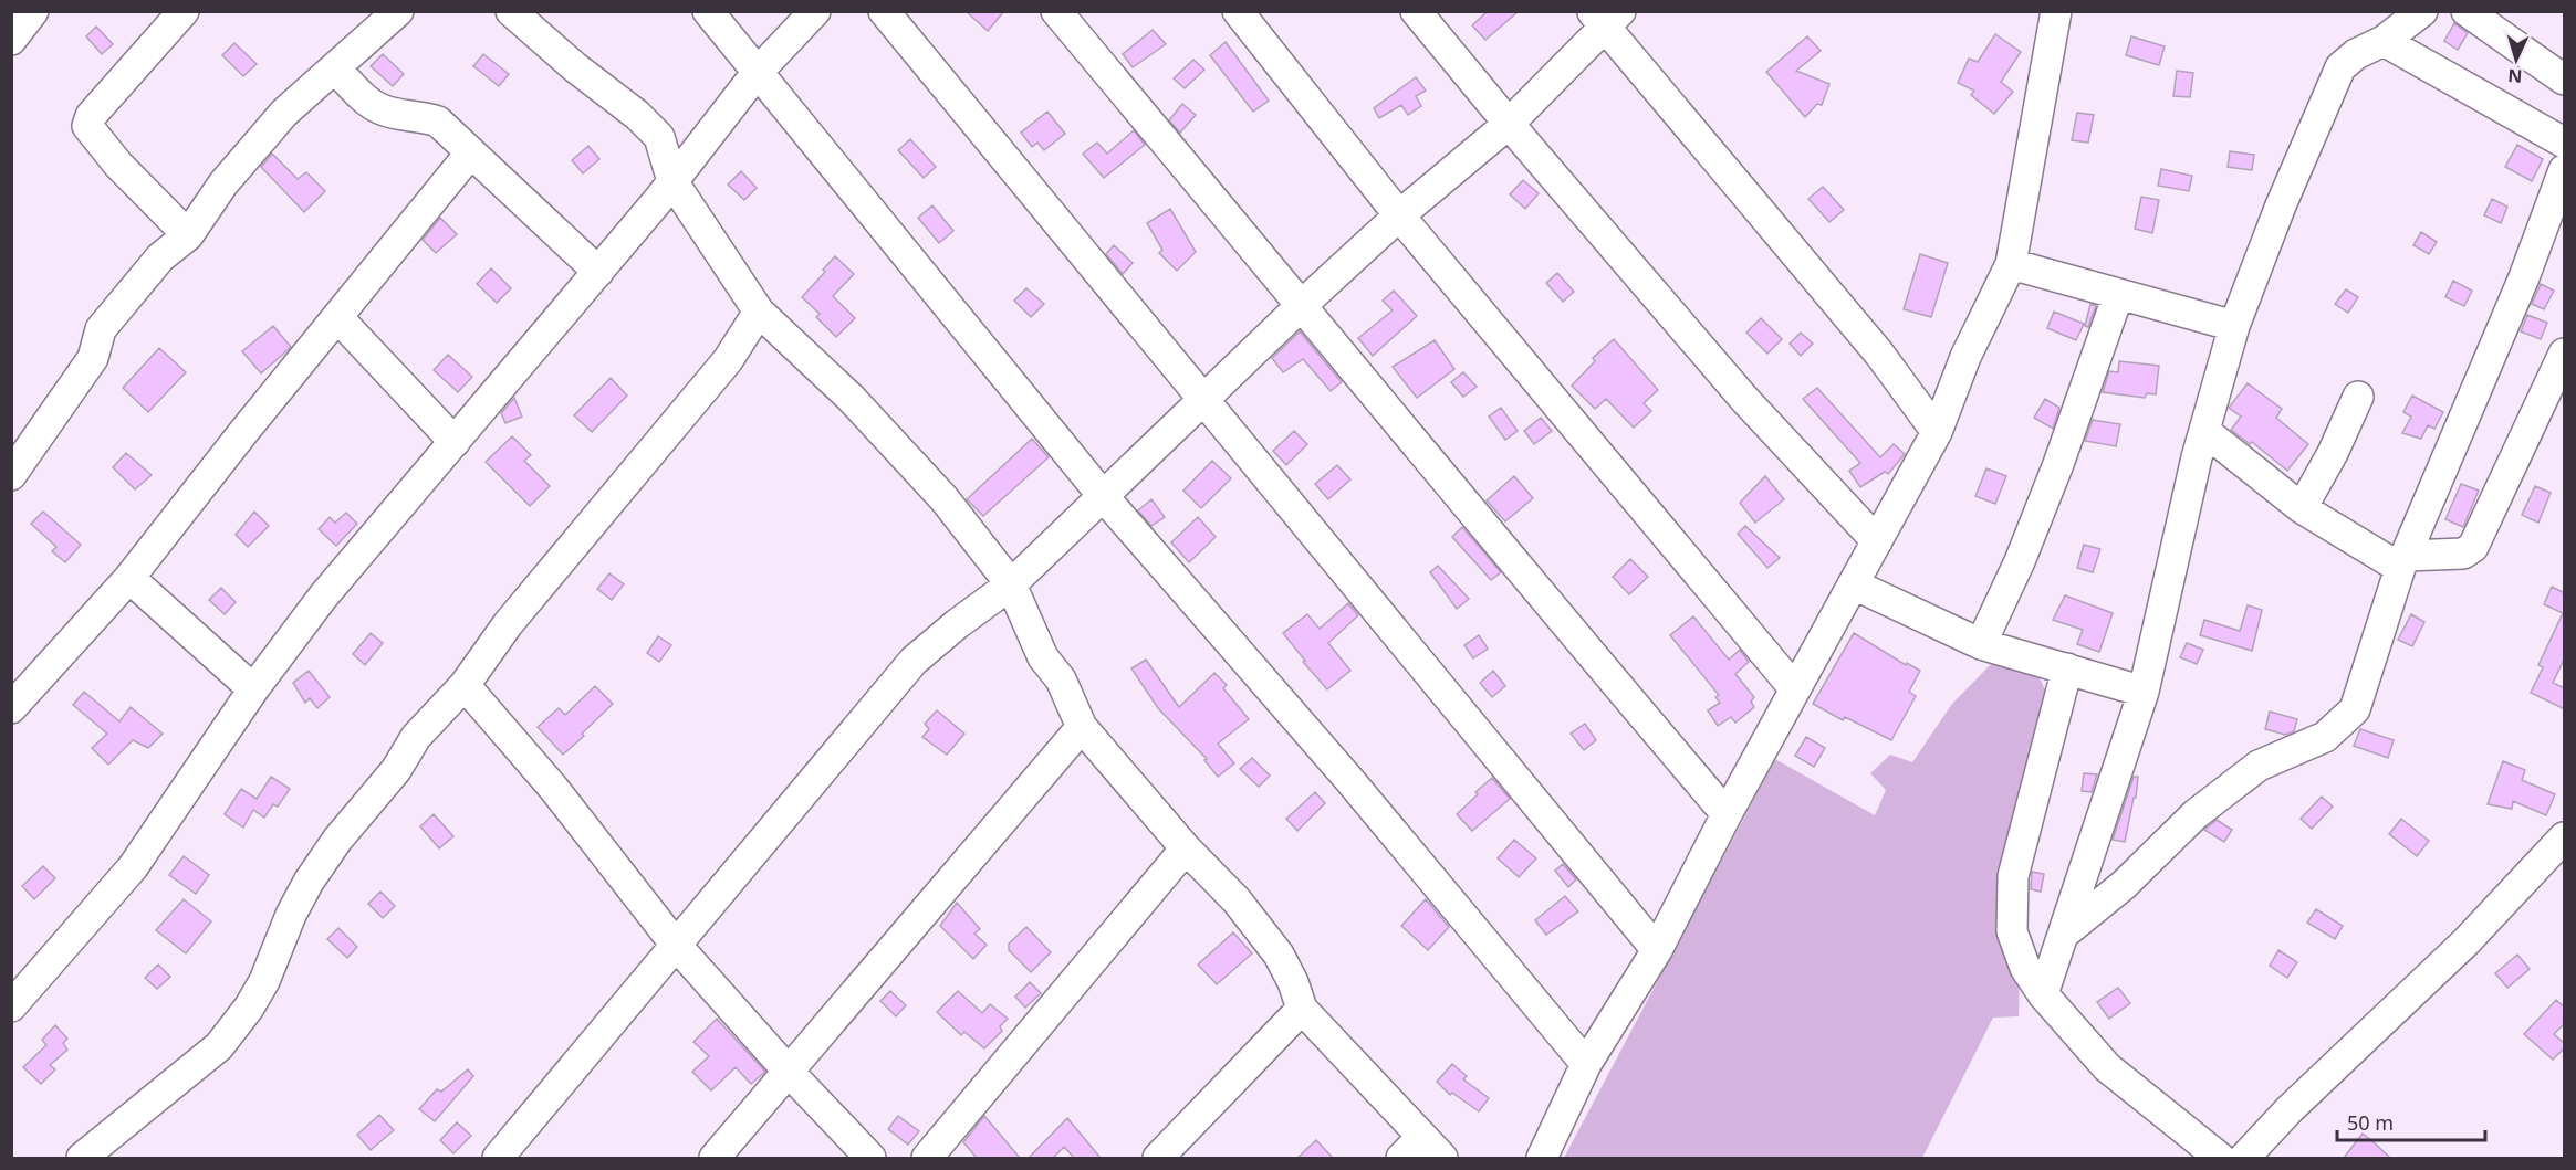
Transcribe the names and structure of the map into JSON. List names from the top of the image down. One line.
{"scale_bar":"50 m","north":"bottom"}
